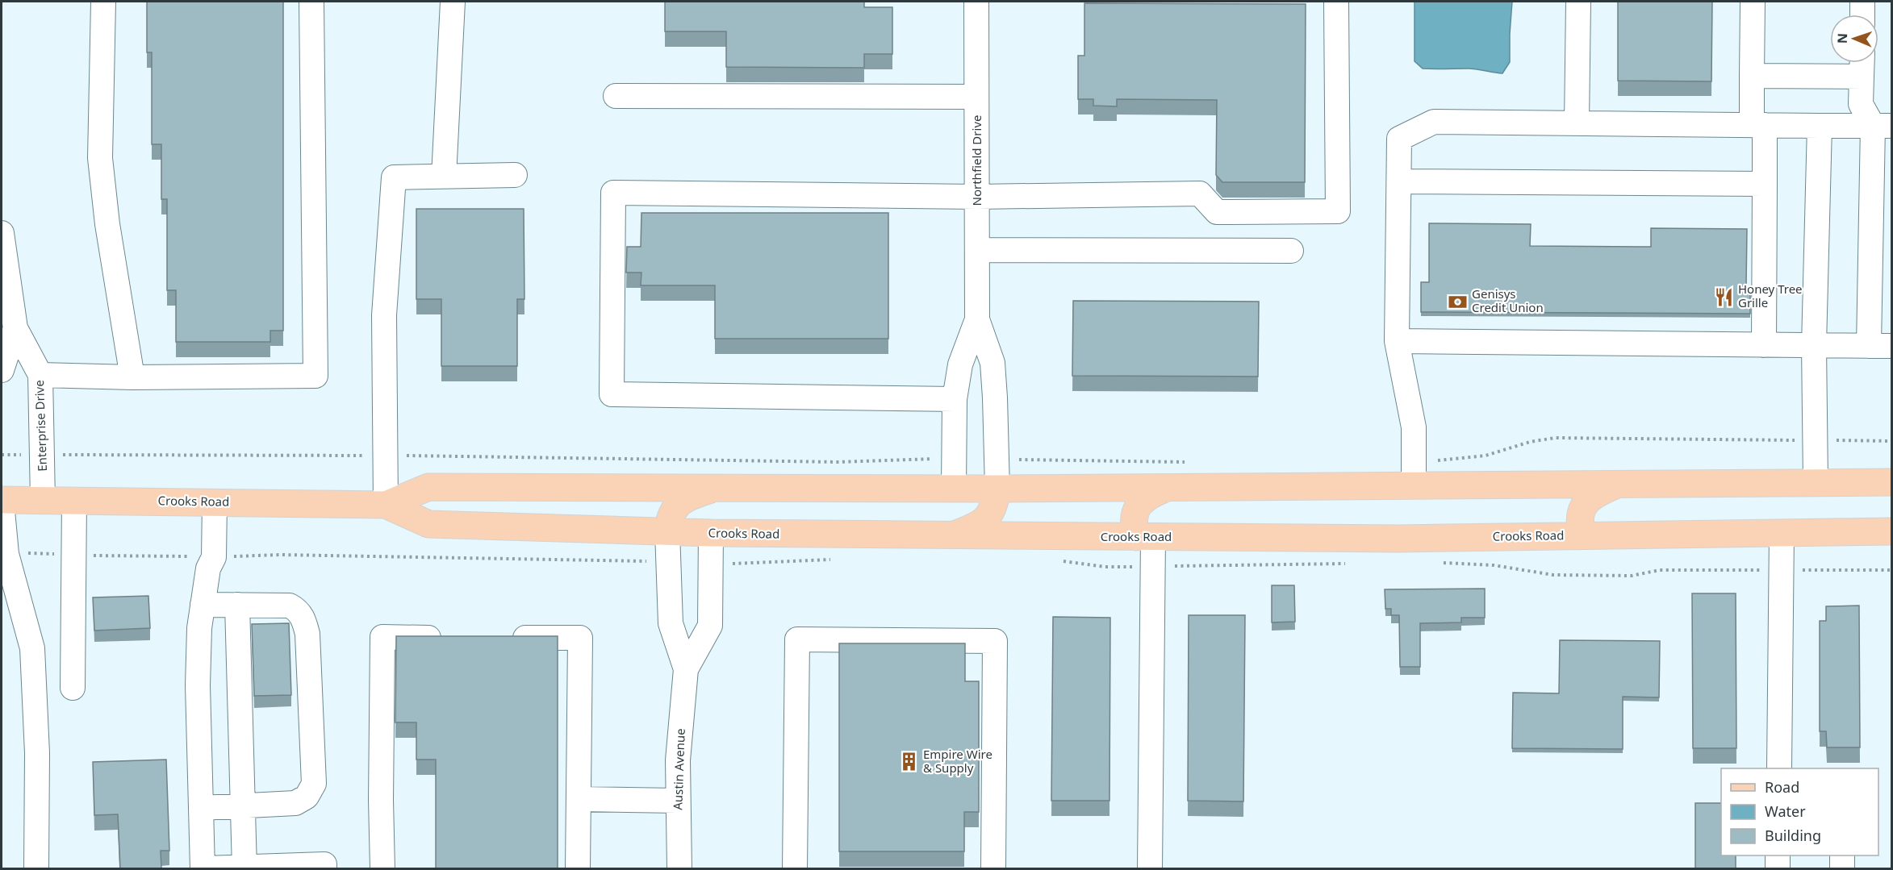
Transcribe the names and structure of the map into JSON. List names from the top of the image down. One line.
{"streets":{"main road":["Crooks Road"],"street":["Northfield Drive","Enterprise Drive","Austin Avenue"]},"crossings":[["Northfield Drive","Crooks Road"],["Enterprise Drive","Crooks Road"],["Crooks Road","Austin Avenue"]],"places":{"restaurant":["Honey Tree Grille"],"bank":["Genisys Credit Union"],"building":["Empire Wire & Supply"]},"legend":["Road","Water","Building"],"north":"left"}
